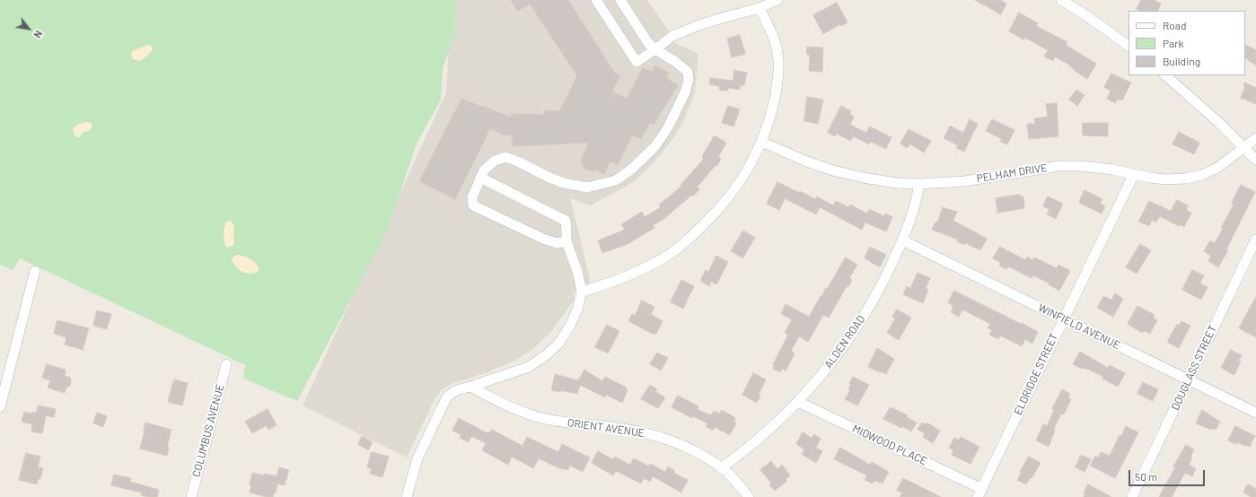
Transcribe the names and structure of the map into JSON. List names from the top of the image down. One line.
{"streets":{"street":["PELHAM DRIVE","WINFIELD AVENUE","ALDEN ROAD","DOUGLASS STREET","ELDRIDGE STREET","ORIENT AVENUE","COLUMBUS AVENUE","MIDWOOD PLACE"]},"crossings":[["PELHAM DRIVE","ALDEN ROAD"],["PELHAM DRIVE","ELDRIDGE STREET"],["WINFIELD AVENUE","ALDEN ROAD"],["WINFIELD AVENUE","DOUGLASS STREET"],["WINFIELD AVENUE","ELDRIDGE STREET"],["ALDEN ROAD","ORIENT AVENUE"],["ALDEN ROAD","MIDWOOD PLACE"],["ELDRIDGE STREET","MIDWOOD PLACE"]],"legend":["Road","Park","Building"],"scale_bar":"50 m","north":"bottom right"}
